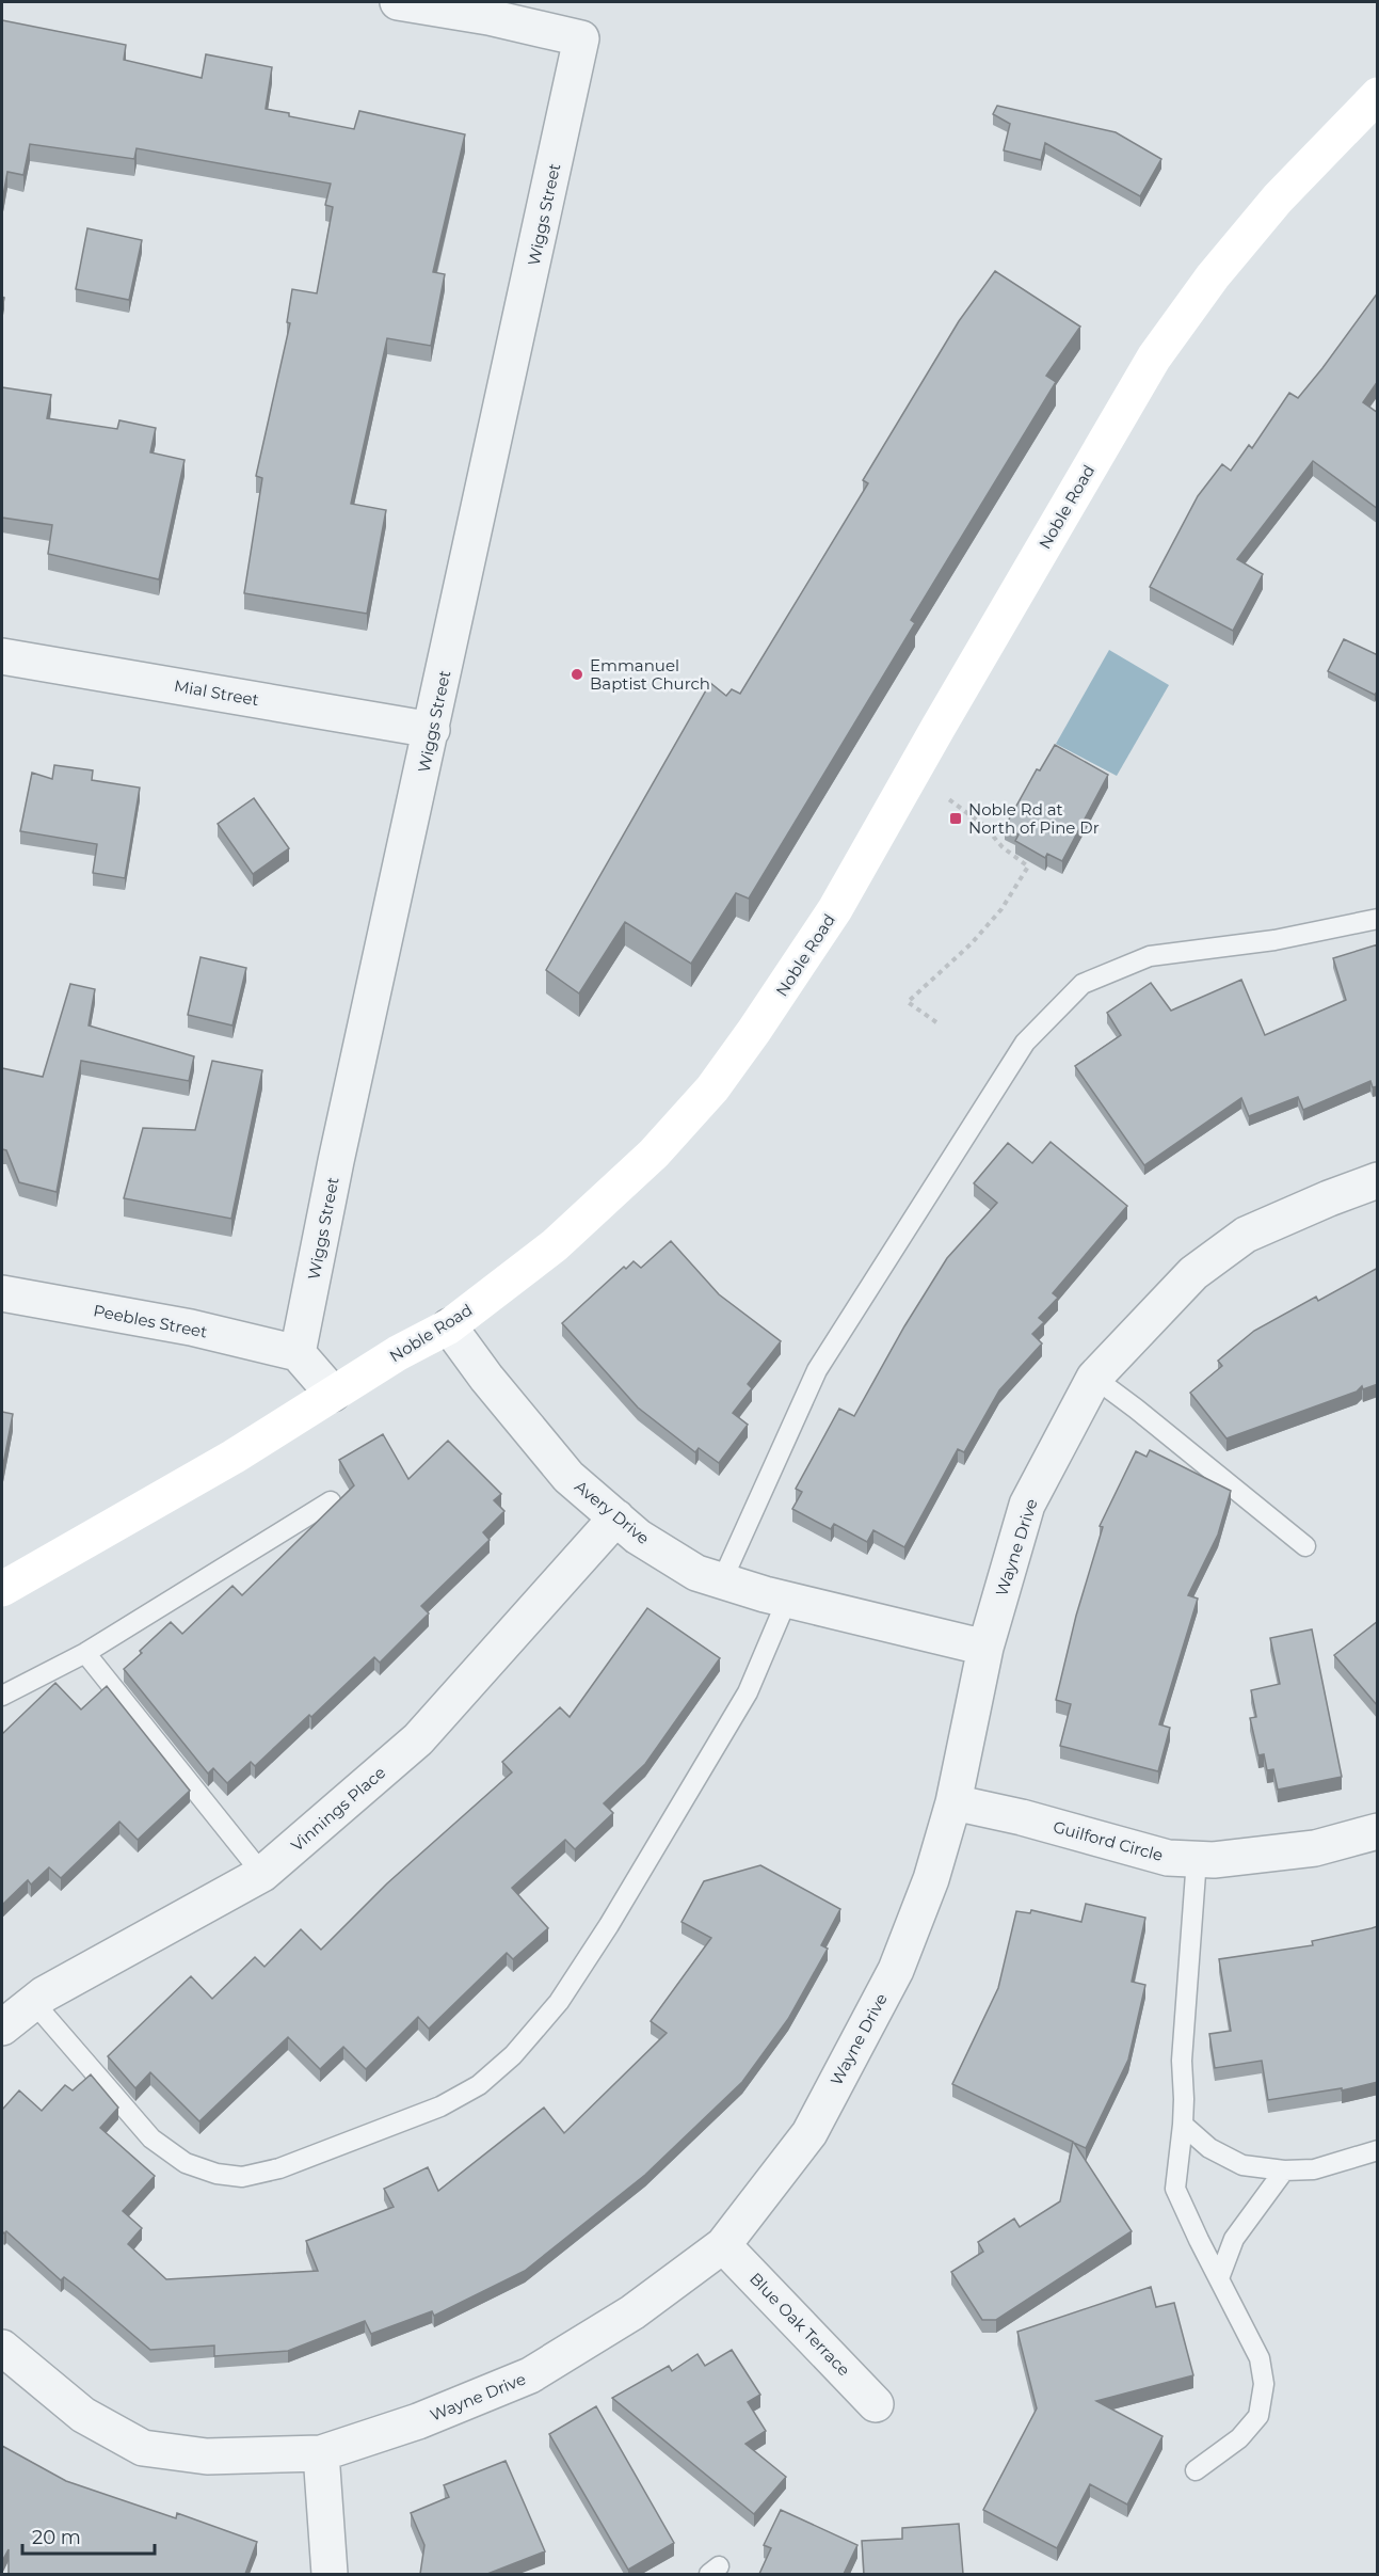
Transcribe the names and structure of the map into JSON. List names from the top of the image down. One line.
{"streets":{"street":["Wiggs Street","Noble Road","Mial Street","Peebles Street","Avery Drive","Wayne Drive","Vinnings Place","Guilford Circle","Blue Oak Terrace"]},"crossings":[["Wiggs Street","Mial Street"],["Wiggs Street","Peebles Street"],["Noble Road","Avery Drive"],["Avery Drive","Wayne Drive"],["Avery Drive","Vinnings Place"],["Wayne Drive","Guilford Circle"],["Wayne Drive","Blue Oak Terrace"]],"places":{"other":["Emmanuel Baptist Church"],"transit":["Noble Rd at North of Pine Dr"]},"scale_bar":"20 m"}
